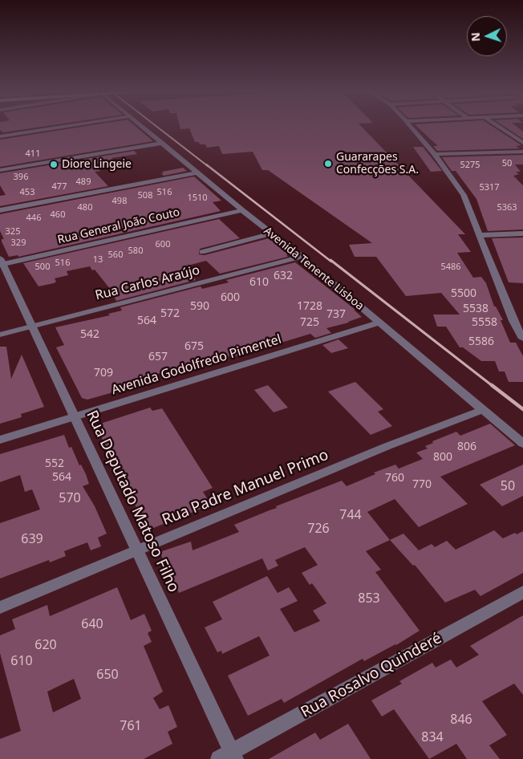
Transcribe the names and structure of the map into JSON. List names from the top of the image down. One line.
{"streets":{"street":["Rua General João Couto","Avenida Tenente Lisboa","Rua Carlos Araújo","Avenida Godolfredo Pimentel","Rua Padre Manuel Primo","Rua Deputado Matoso Filho","Rua Rosalvo Quinderé"]},"crossings":[["Rua General João Couto","Avenida Tenente Lisboa"],["Rua General João Couto","Rua Deputado Matoso Filho"],["Avenida Tenente Lisboa","Rua Carlos Araújo"],["Avenida Tenente Lisboa","Avenida Godolfredo Pimentel"],["Avenida Tenente Lisboa","Rua Padre Manuel Primo"],["Rua Carlos Araújo","Rua Deputado Matoso Filho"],["Avenida Godolfredo Pimentel","Rua Deputado Matoso Filho"],["Rua Padre Manuel Primo","Rua Deputado Matoso Filho"],["Rua Deputado Matoso Filho","Rua Rosalvo Quinderé"]],"places":["Guararapes Confecções S.A.","Diore Lingeie"],"house_numbers":["411","50","5275","396","489","477","5317","453","516","508","1510","498","480","5363","460","446","325","329","600","580","560","13","516","500","5486","632","610","5500","600","590","1728","5538","572","737","564","725","5558","542","5586","675","657","709","806","800","552","564","760","770","50","570","744","726","639","853","640","620","610","650","846","761","834"],"north":"left"}
